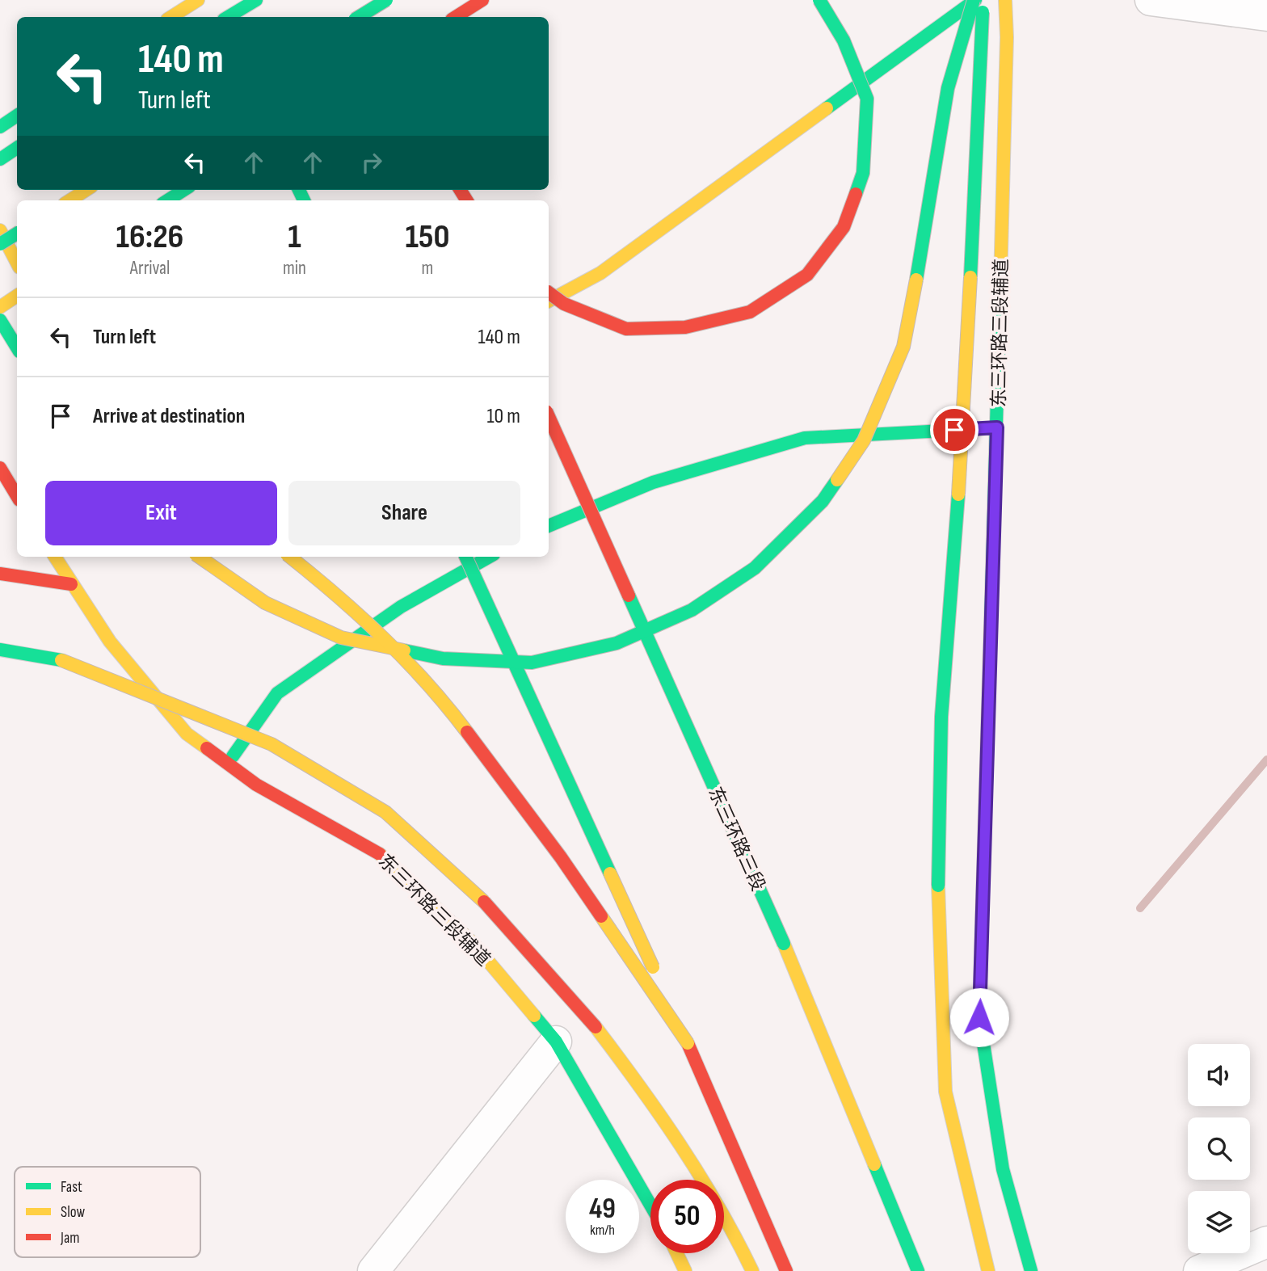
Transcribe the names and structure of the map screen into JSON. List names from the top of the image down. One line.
{"streets":{"main road":["东三环路三段辅道","东三环路三段"]},"legend":["Fast","Slow","Jam"],"page":{"turn":["140 m","Turn left"],"eta":["16:26","Arrival","1","min","150","m"],"list":[{"name":"Turn left","value":"140 m"},{"name":"Arrive at destination","value":"10 m"}],"buttons":["Exit","Share"],"speed":"49 km/h","limit":"50"}}
